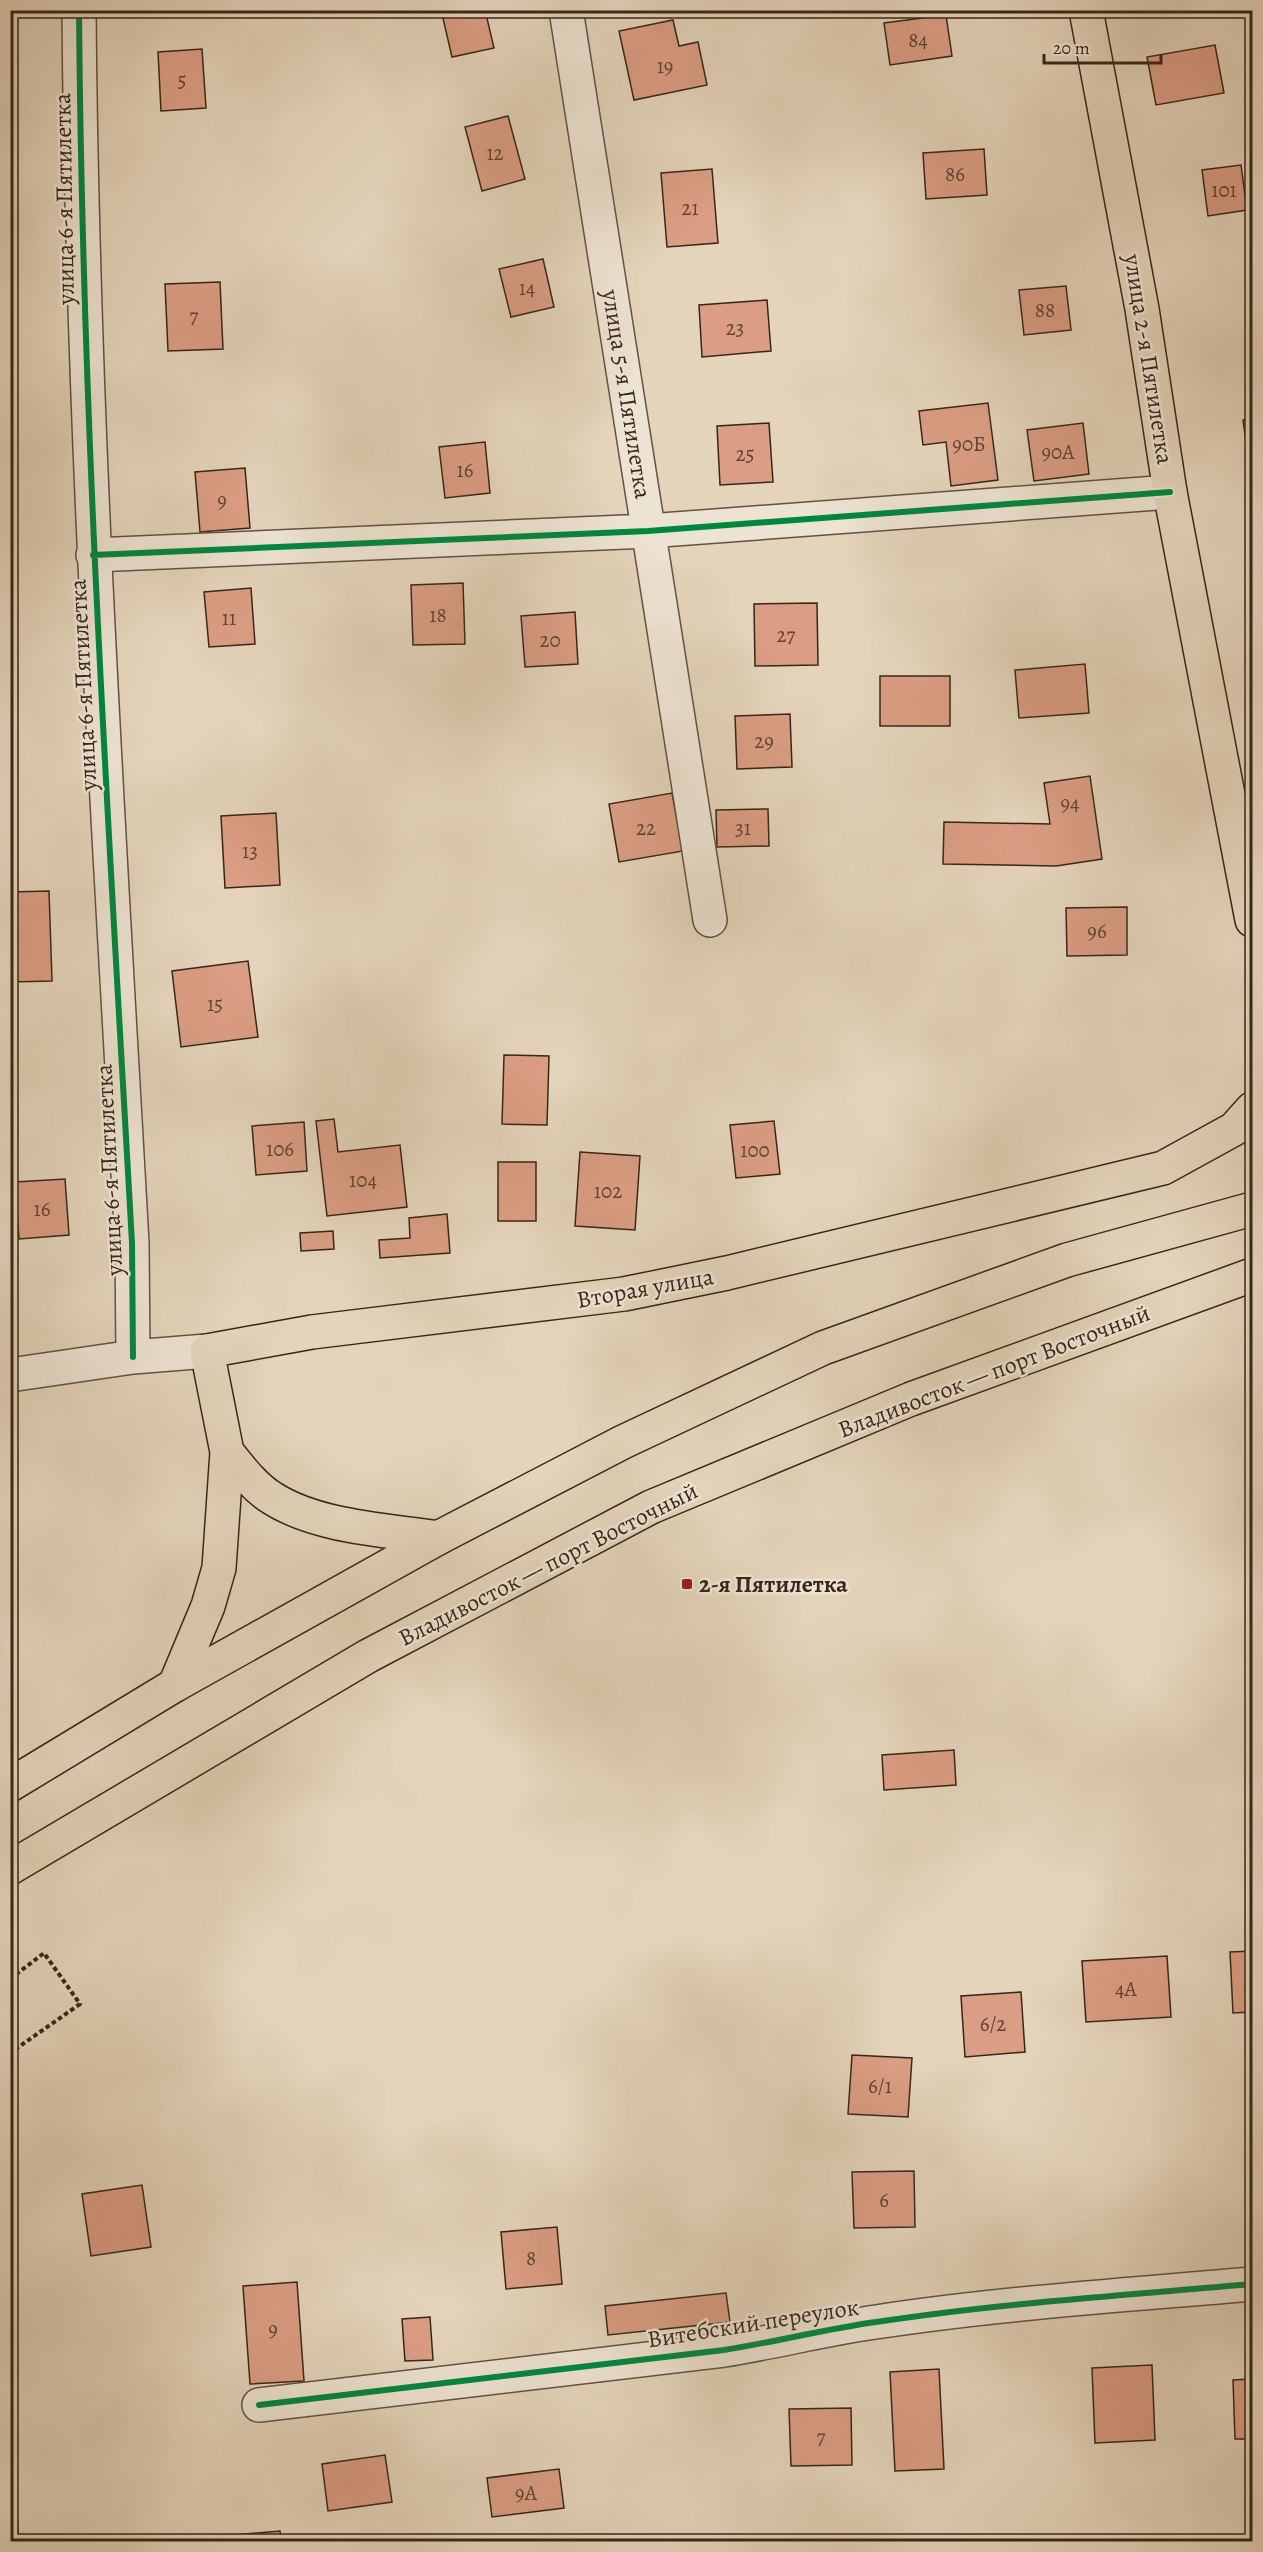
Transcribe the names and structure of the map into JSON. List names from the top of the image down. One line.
{"streets":{"main road":["улица 2-я Пятилетка","Вторая улица","Владивосток — порт Восточный"],"street":["улица 6-я Пятилетка","улица 5-я Пятилетка","Витебский переулок"]},"crossings":[["улица 6-я Пятилетка","Вторая улица"]],"places":{"transit":["2-я Пятилетка"]},"house_numbers":["84","19","5","12","86","101","21","14","88","7","23","90Б","90А","25","16","9","18","11","27","20","29","94","22","31","13","96","15","106","100","104","102","16","4А","6/2","6/1","6","8","9","7","9А"],"scale_bar":"20 m"}
